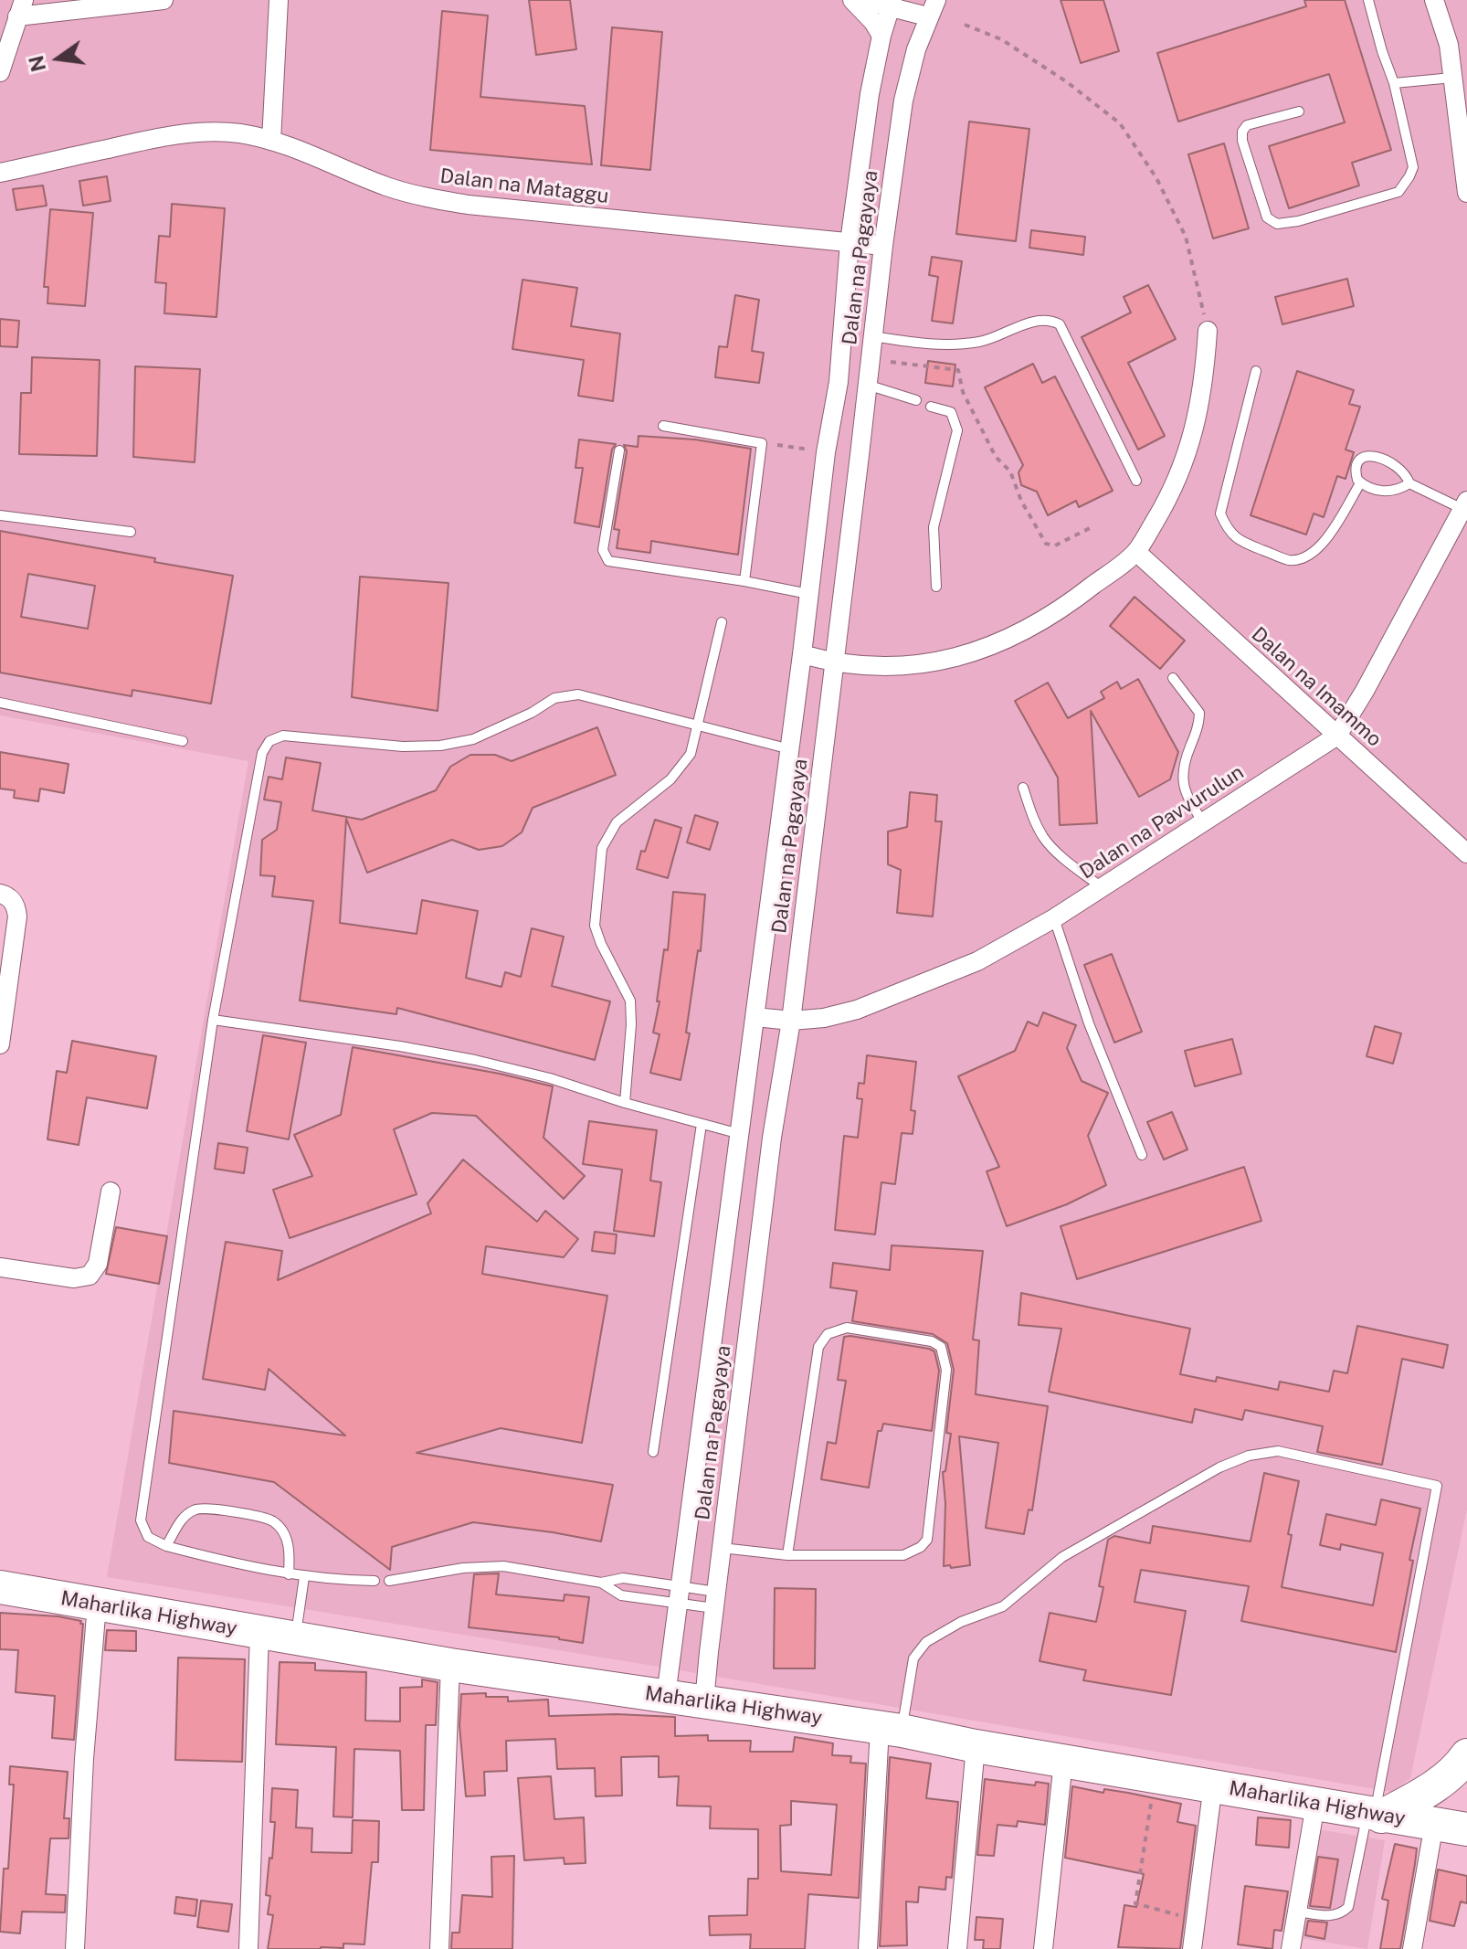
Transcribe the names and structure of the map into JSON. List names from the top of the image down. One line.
{"streets":{"highway":["Maharlika Highway"],"street":["Dalan na Mataggu","Dalan na Pagayaya","Dalan na Imammo","Dalan na Pavvurulun"]},"crossings":[["Dalan na Mataggu","Dalan na Pagayaya"],["Dalan na Pagayaya","Dalan na Pavvurulun"],["Dalan na Pagayaya","Maharlika Highway"],["Dalan na Imammo","Dalan na Pavvurulun"]],"north":"left"}
